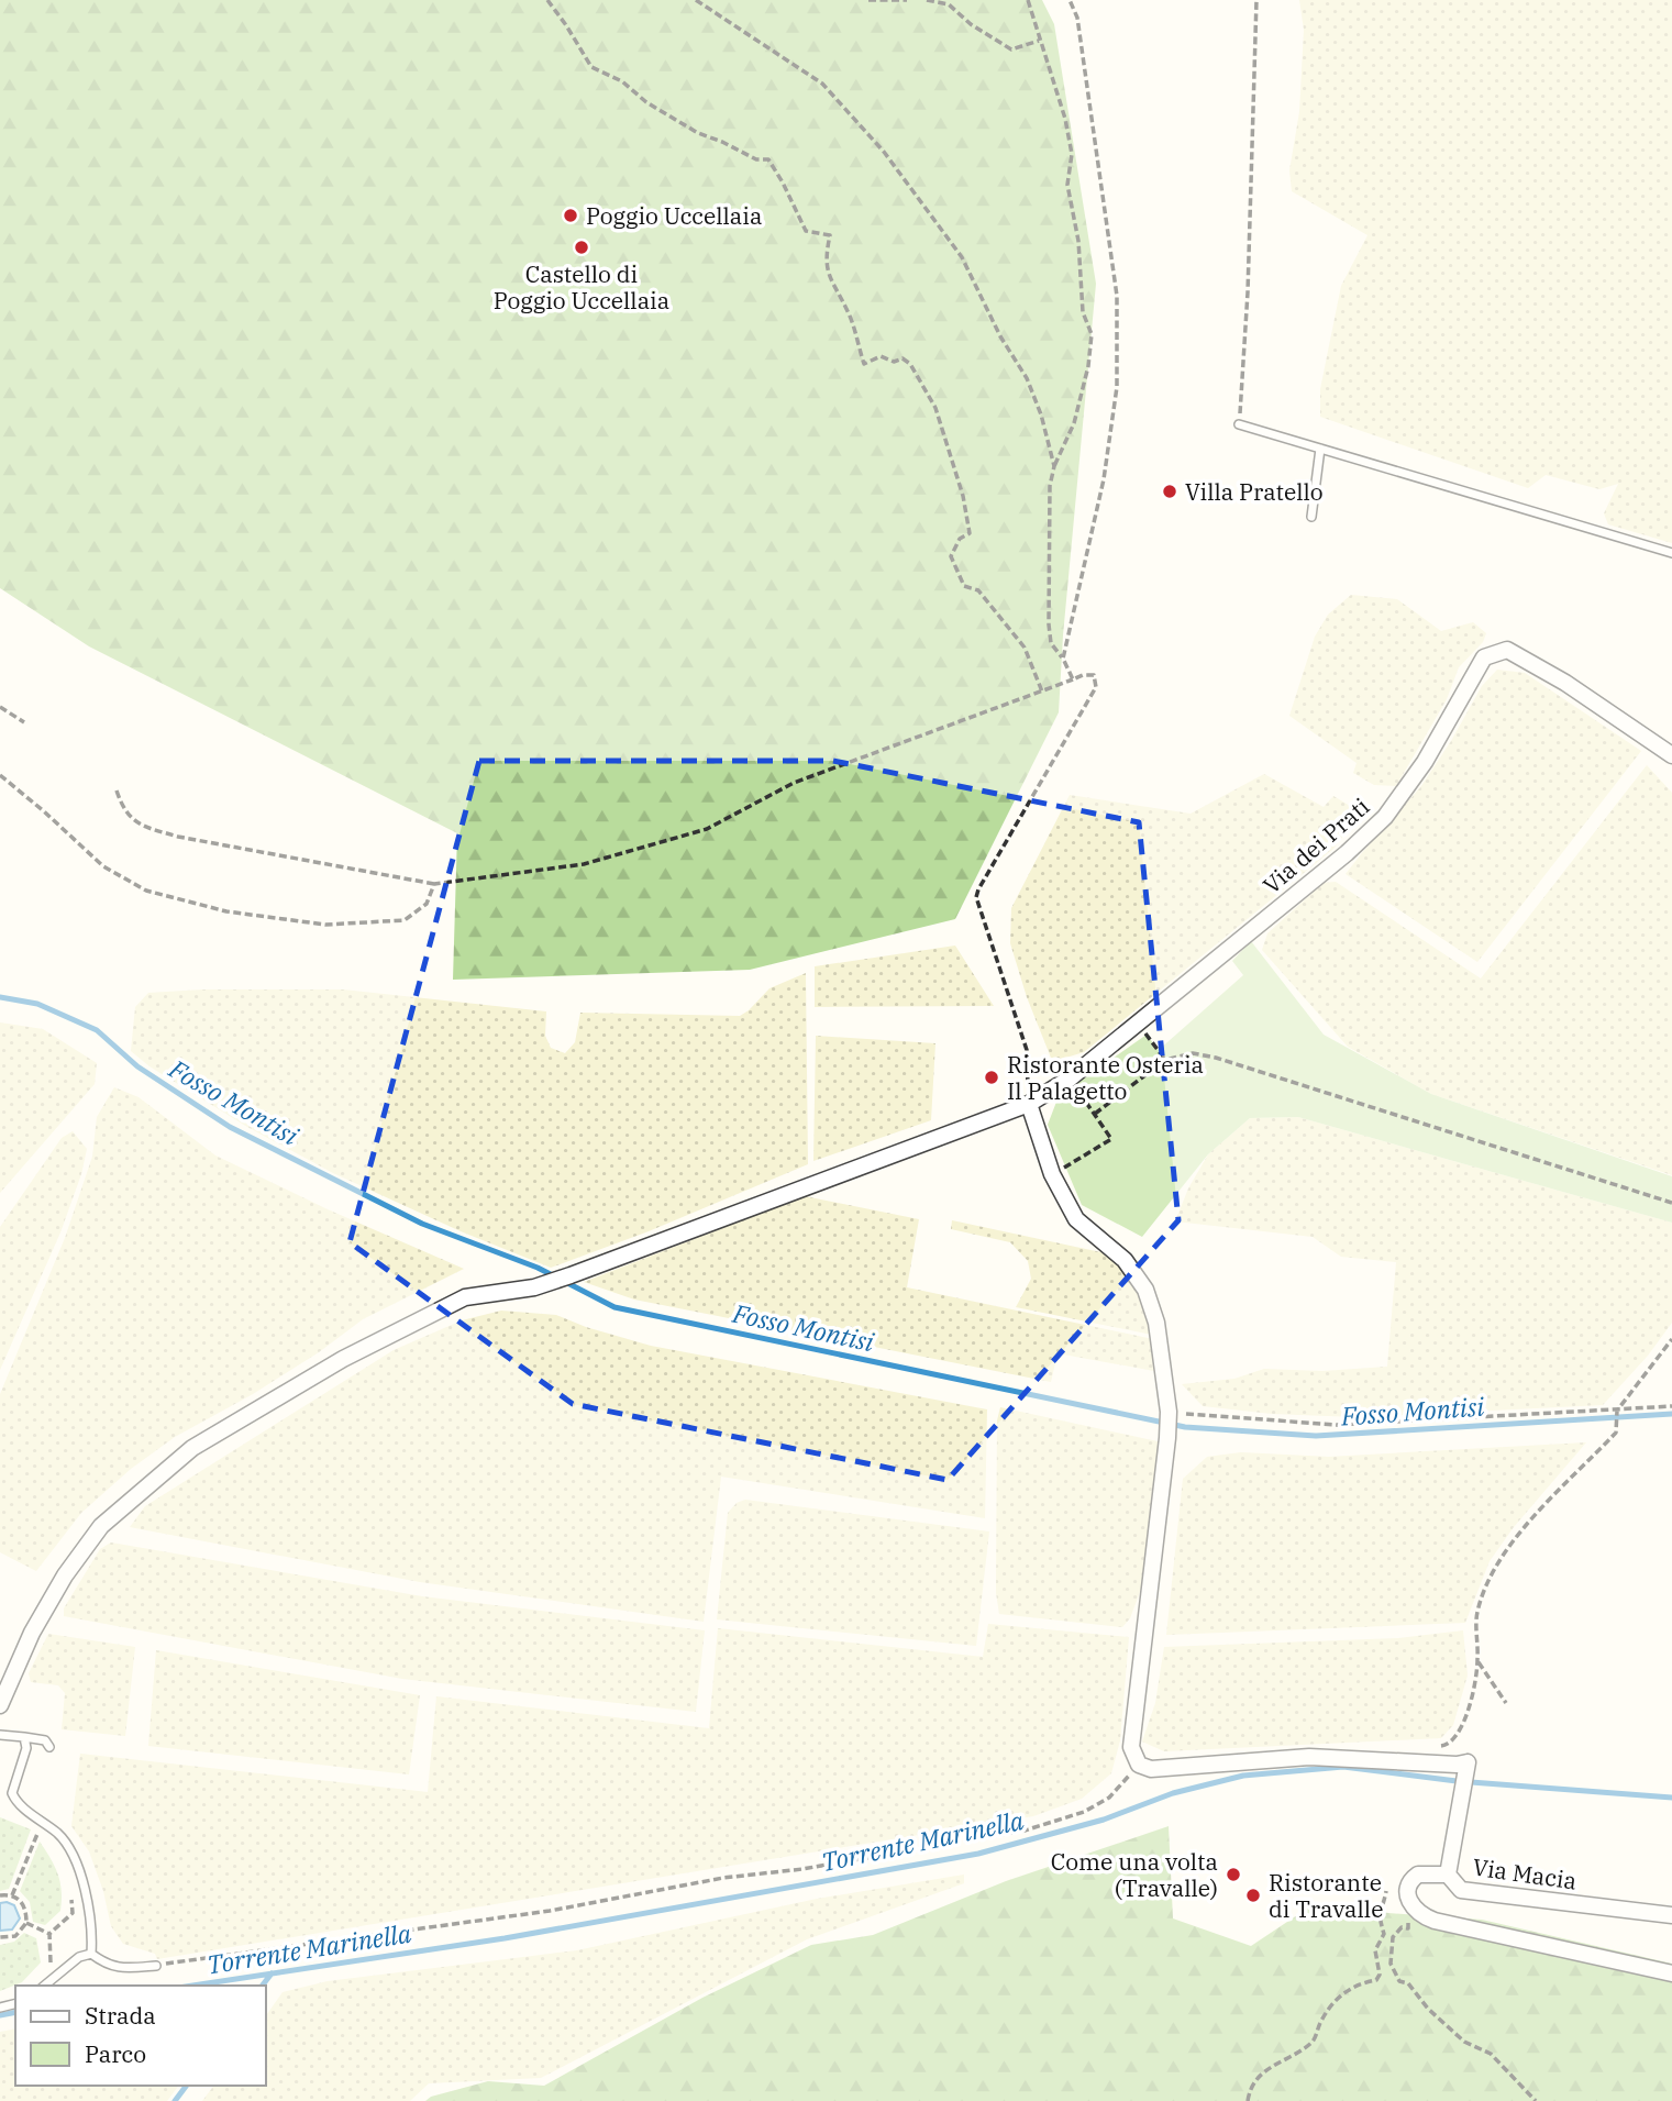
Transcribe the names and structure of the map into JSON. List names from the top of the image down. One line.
{"streets":{"street":["Via dei Prati","Via Macia"]},"water":["Fosso Montisi","Torrente Marinella"],"places":["Poggio Uccellaia","Castello di Poggio Uccellaia","Villa Pratello","Ristorante Osteria Il Palagetto","Come una volta (Travalle)","Ristorante di Travalle"],"legend":["Strada","Parco"]}
